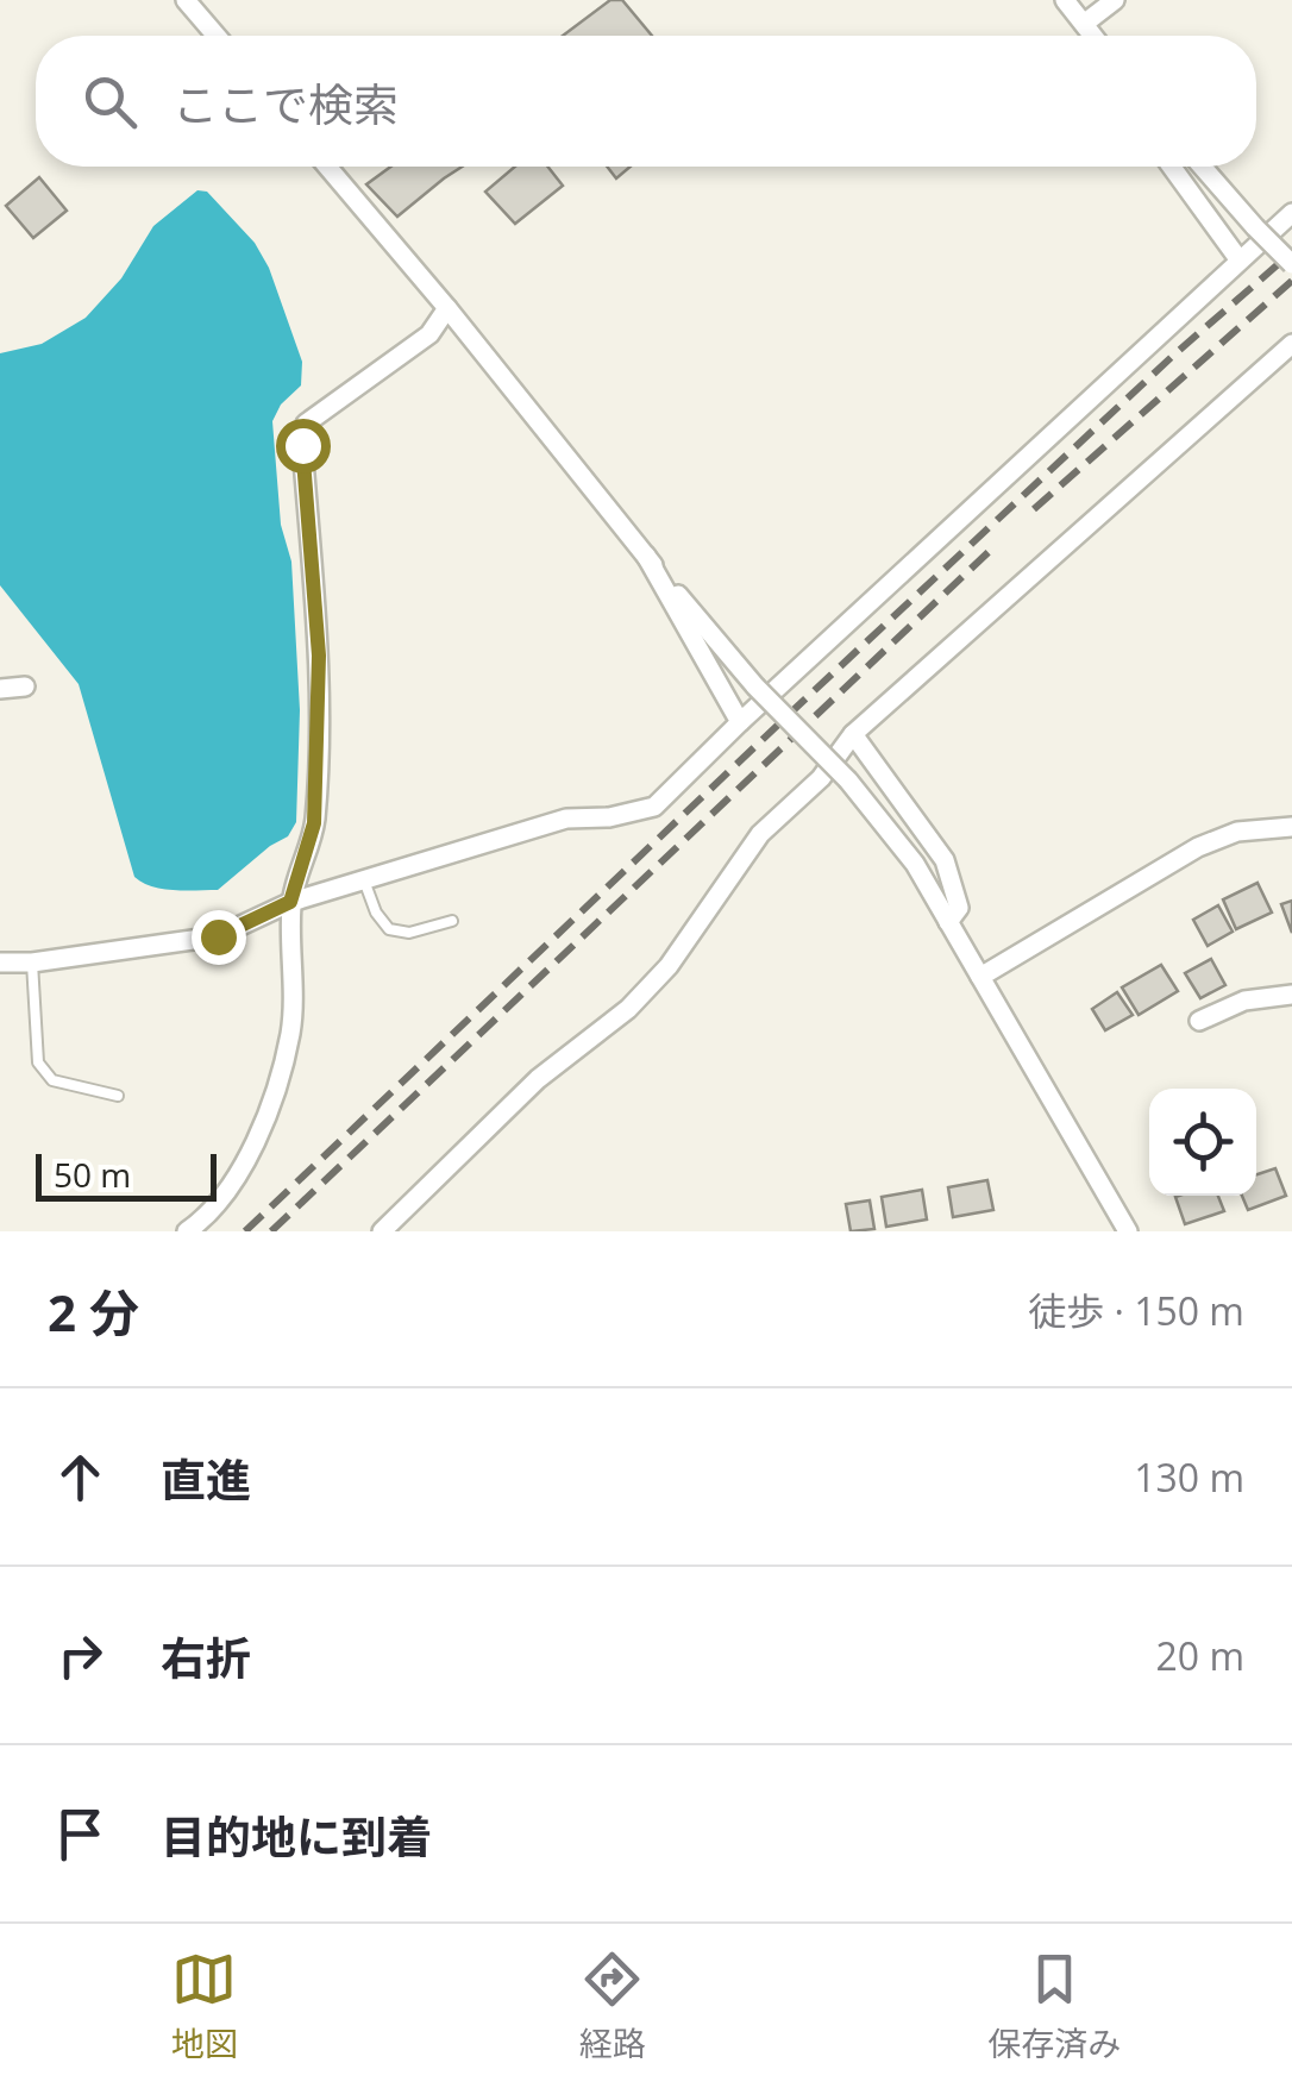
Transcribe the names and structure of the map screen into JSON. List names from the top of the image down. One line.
{"scale_bar":"50 m","page":{"search":"ここで検索","scale":"50 m","heading":["2 分","徒歩 · 150 m"],"list":[["直進","130 m"],["右折","20 m"],"目的地に到着"],"nav":["地図","経路","保存済み"]}}
